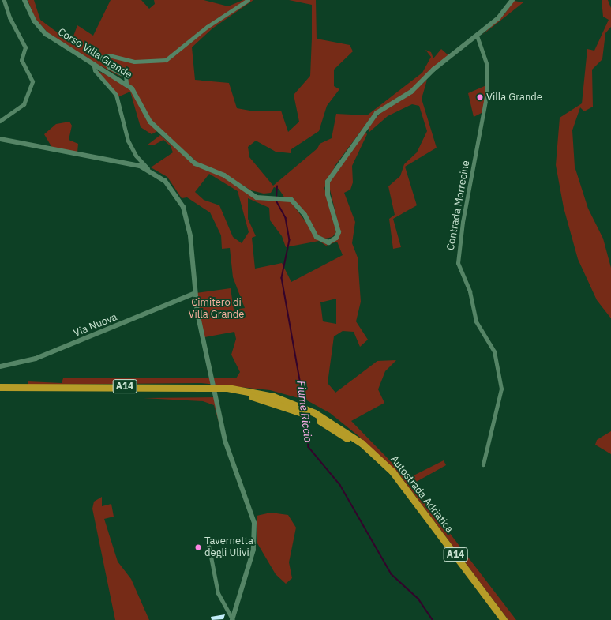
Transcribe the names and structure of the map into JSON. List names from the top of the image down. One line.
{"streets":{"highway":["A14","Autostrada Adriatica"],"street":["Corso Villa Grande","Contrada Morrecine","Via Nuova"]},"crossings":[["Corso Villa Grande","Contrada Morrecine"]],"water":["Fiume Riccio"],"parks":["Cimitero di Villa Grande"],"places":["Villa Grande","Tavernetta degli Ulivi"]}
